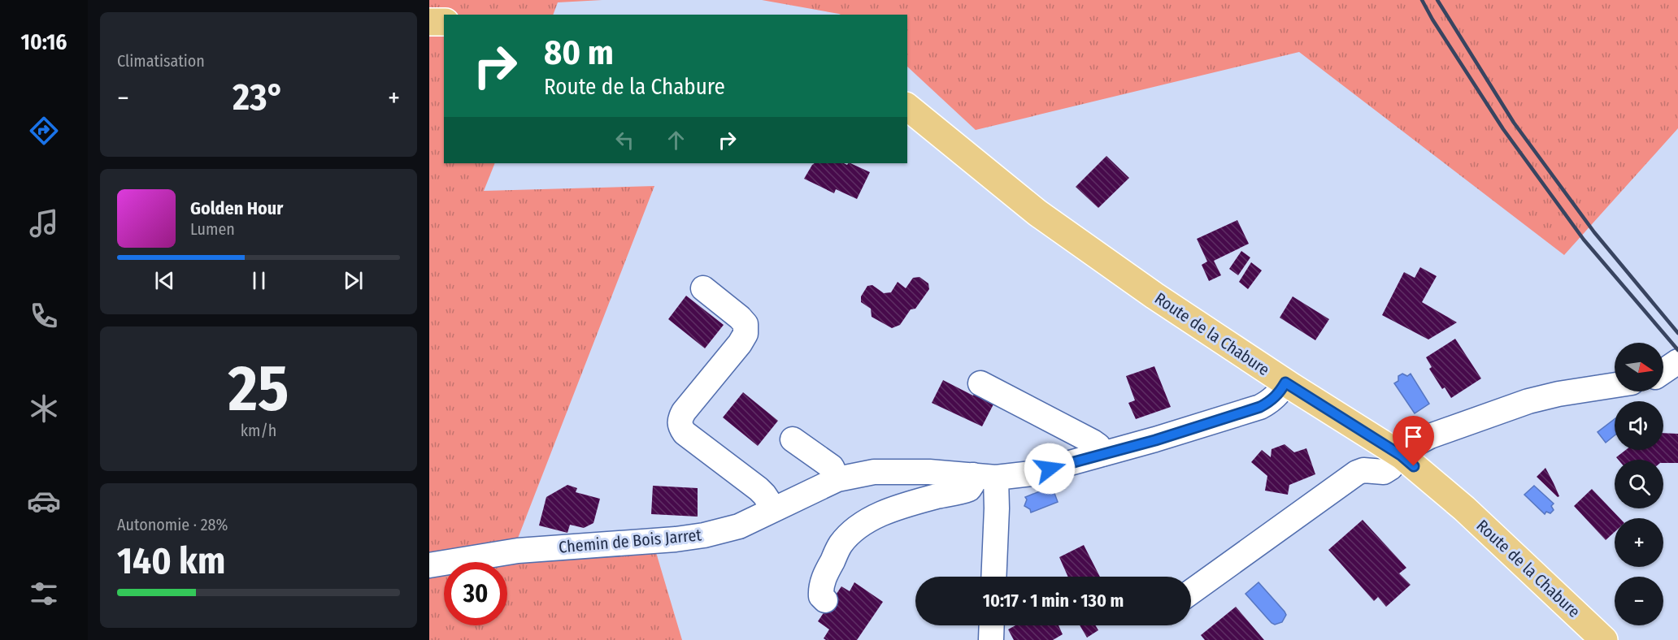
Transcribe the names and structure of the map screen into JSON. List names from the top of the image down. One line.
{"streets":{"main road":["Route de la Chabure"],"street":["Chemin de Bois Jarret"]},"crossings":[["Route de la Chabure","Chemin de Bois Jarret"]],"north":"right","page":{"tabs":"10:16","tile":["Climatisation",["25","km/h"],["Autonomie · 28%","140 km"]],"turn":["80 m","Route de la Chabure"],"heat":["−","23°","+"],"song":["Golden Hour","Lumen"],"map_buttons":["+","−"],"limit":"30","trip":"10:17 · 1 min · 130 m"}}
